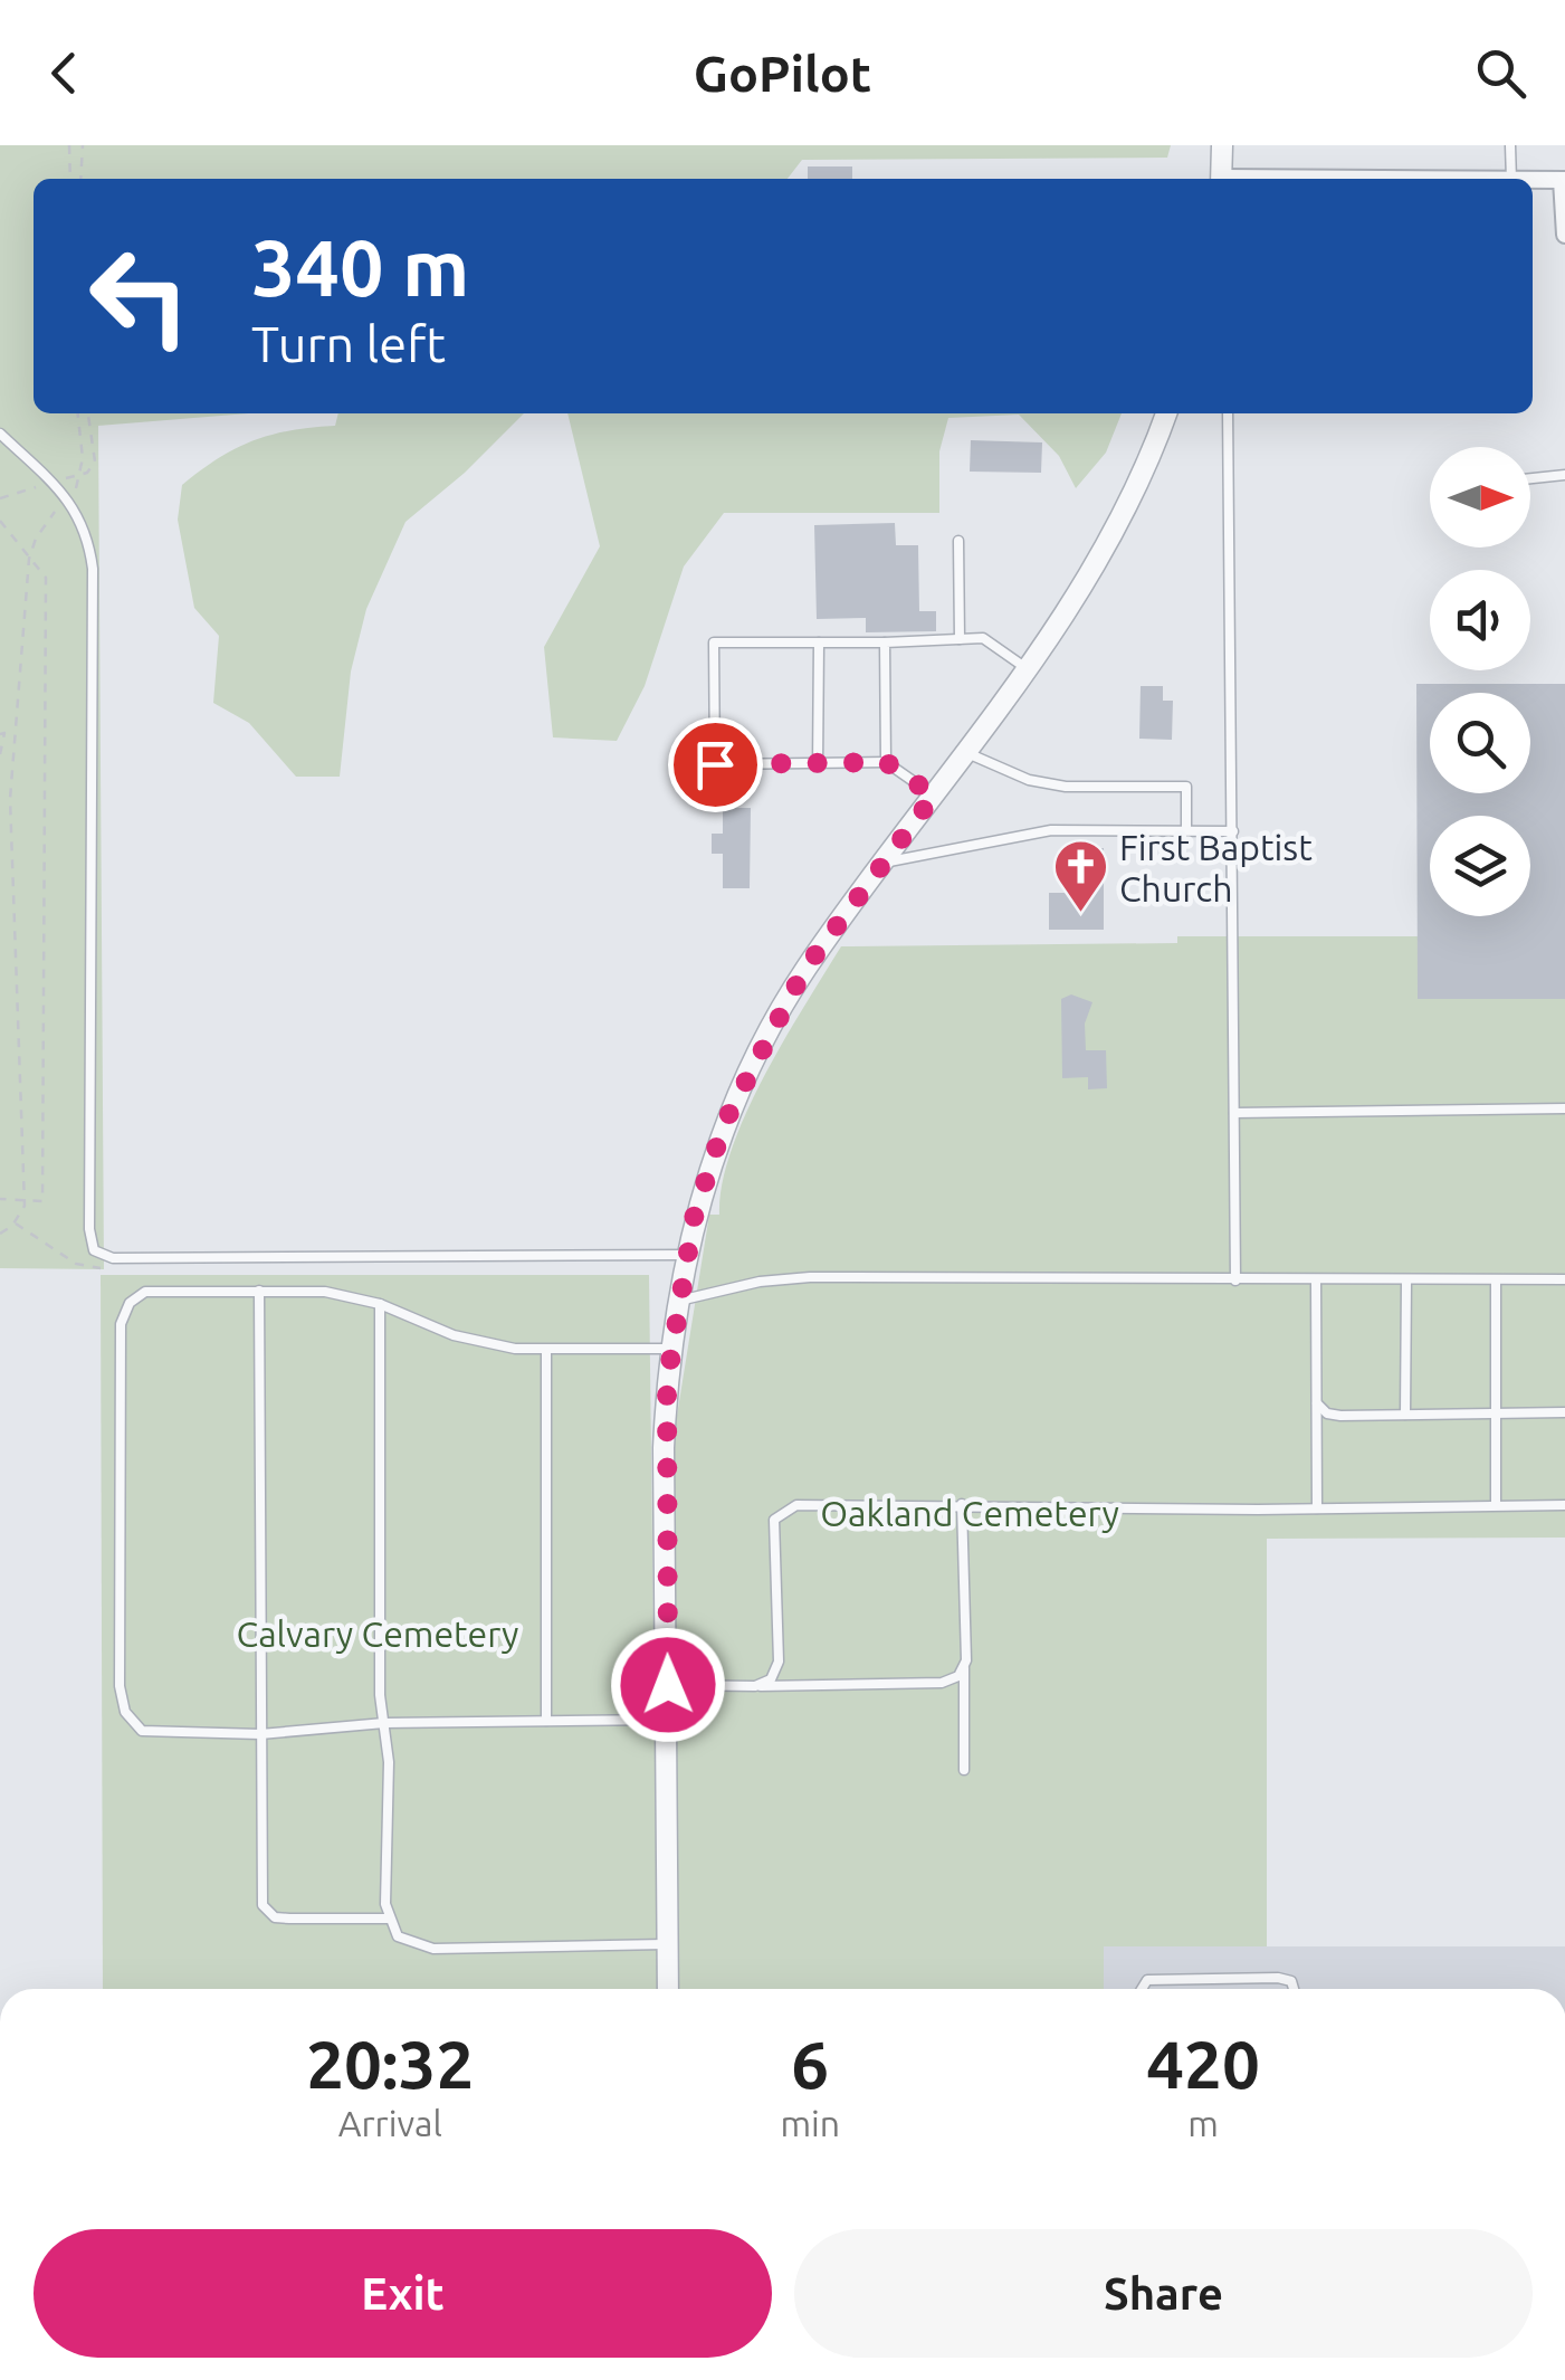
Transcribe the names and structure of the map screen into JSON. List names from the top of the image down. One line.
{"parks":["Oakland Cemetery","Calvary Cemetery"],"places":{"church":["First Baptist Church"]},"north":"right","page":{"header":"GoPilot","turn":["340 m","Turn left"],"eta":["20:32","Arrival","6","min","420","m"],"buttons":["Exit","Share"]}}
